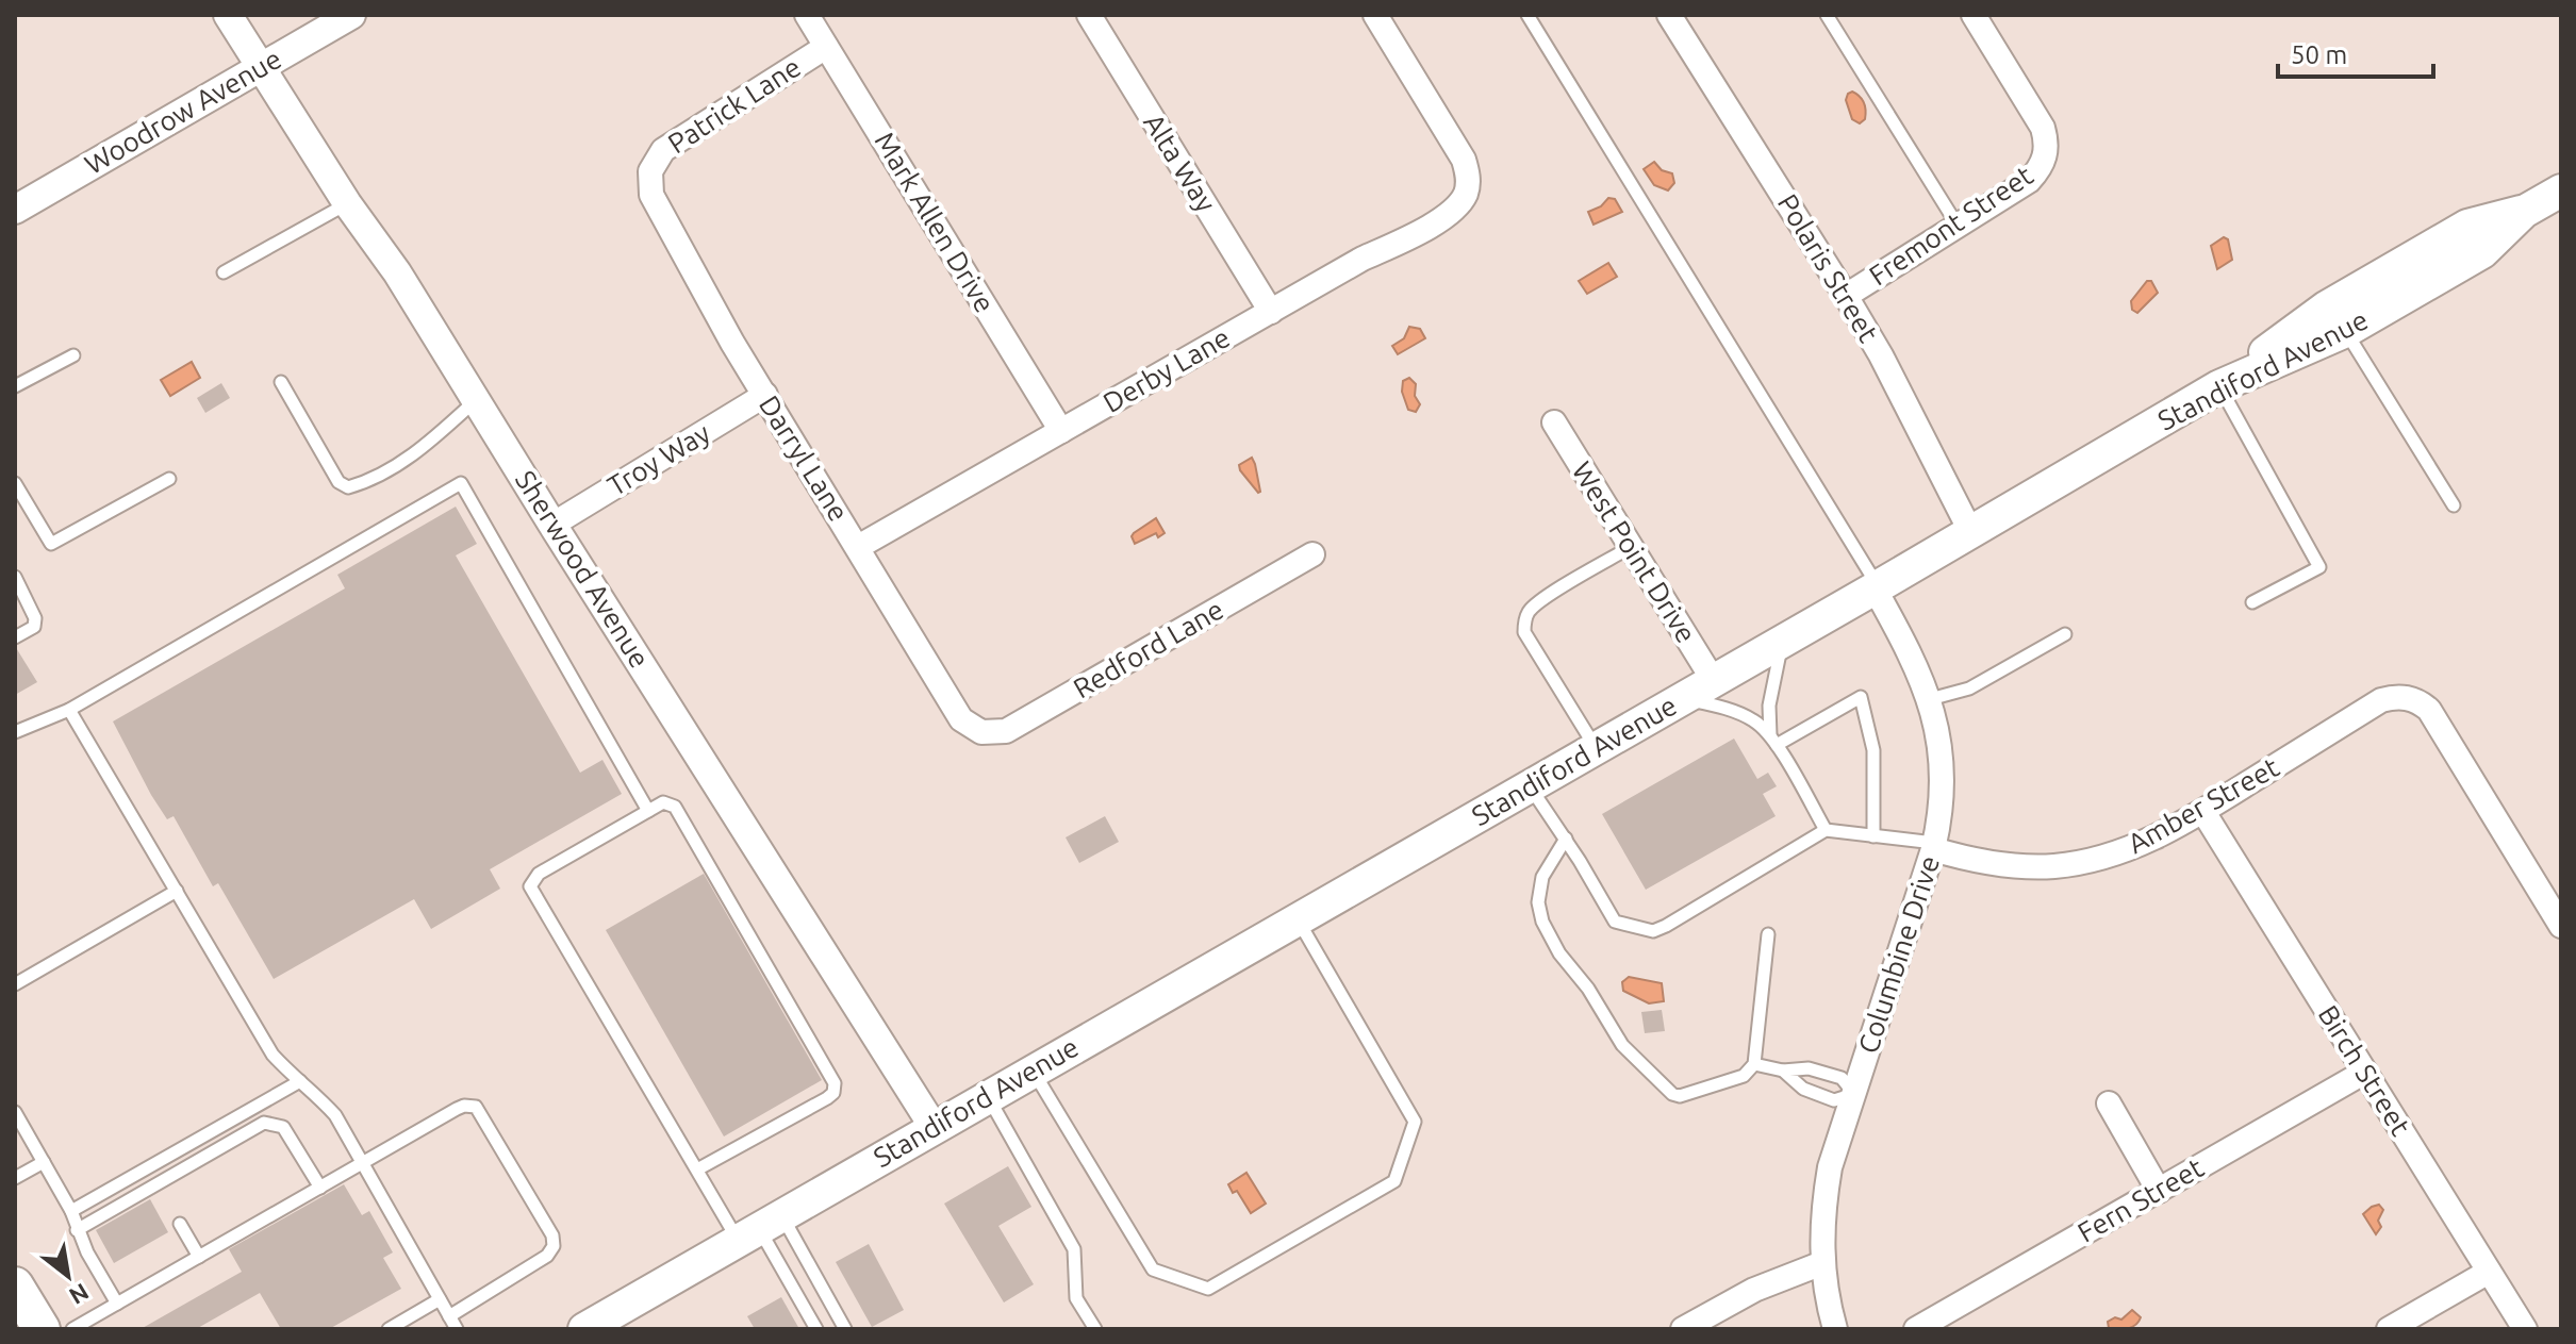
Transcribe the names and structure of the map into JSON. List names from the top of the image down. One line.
{"streets":{"main road":["Standiford Avenue"],"street":["Patrick Lane","Woodrow Avenue","Alta Way","Mark Allen Drive","Fremont Street","Polaris Street","Derby Lane","Darryl Lane","Troy Way","West Point Drive","Sherwood Avenue","Redford Lane","Amber Street","Columbine Drive","Birch Street","Fern Street"]},"crossings":[["Patrick Lane","Mark Allen Drive"],["Patrick Lane","Darryl Lane"],["Woodrow Avenue","Sherwood Avenue"],["Alta Way","Derby Lane"],["Mark Allen Drive","Derby Lane"],["Fremont Street","Polaris Street"],["Polaris Street","Standiford Avenue"],["Derby Lane","Darryl Lane"],["Standiford Avenue","West Point Drive"],["Standiford Avenue","Sherwood Avenue"],["Standiford Avenue","Columbine Drive"],["Darryl Lane","Troy Way"],["Darryl Lane","Redford Lane"],["Troy Way","Sherwood Avenue"],["Amber Street","Columbine Drive"],["Amber Street","Birch Street"],["Birch Street","Fern Street"]],"scale_bar":"50 m","north":"bottom right"}
